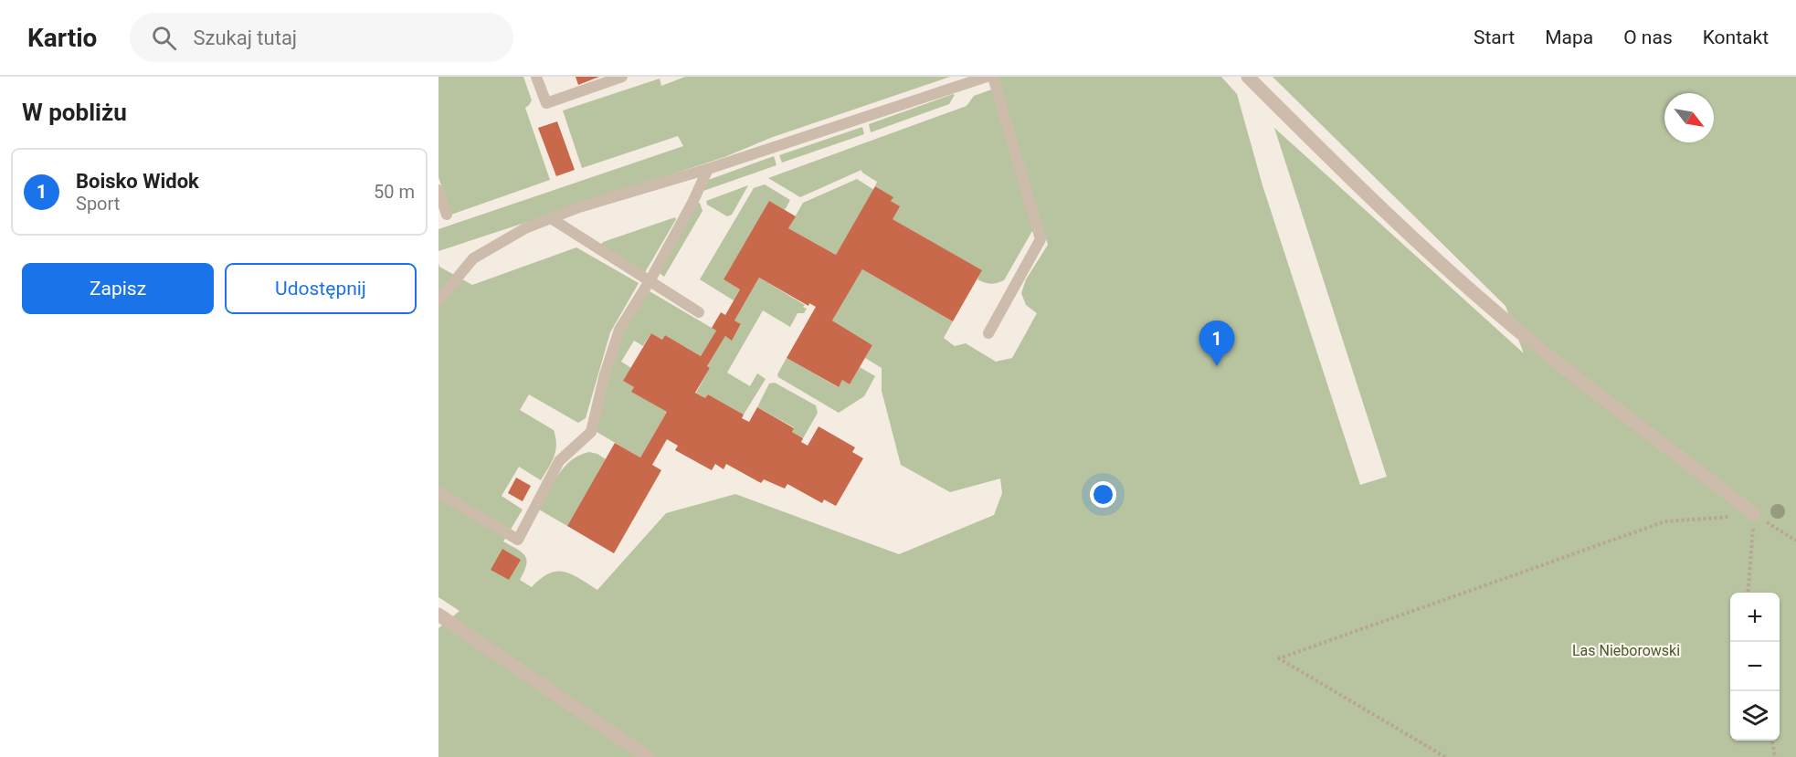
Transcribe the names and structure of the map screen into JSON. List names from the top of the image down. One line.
{"parks":["Las Nieborowski"],"north":"bottom right","page":{"header":"Kartio","search":"Szukaj tutaj","nav":["Start","Mapa","O nas","Kontakt"],"heading":"W pobliżu","list":[{"mark":"1","name":"Boisko Widok","note":"Sport","value":"50 m"}],"buttons":["Zapisz","Udostępnij"],"pins":"1","map_buttons":["+","−"]}}
